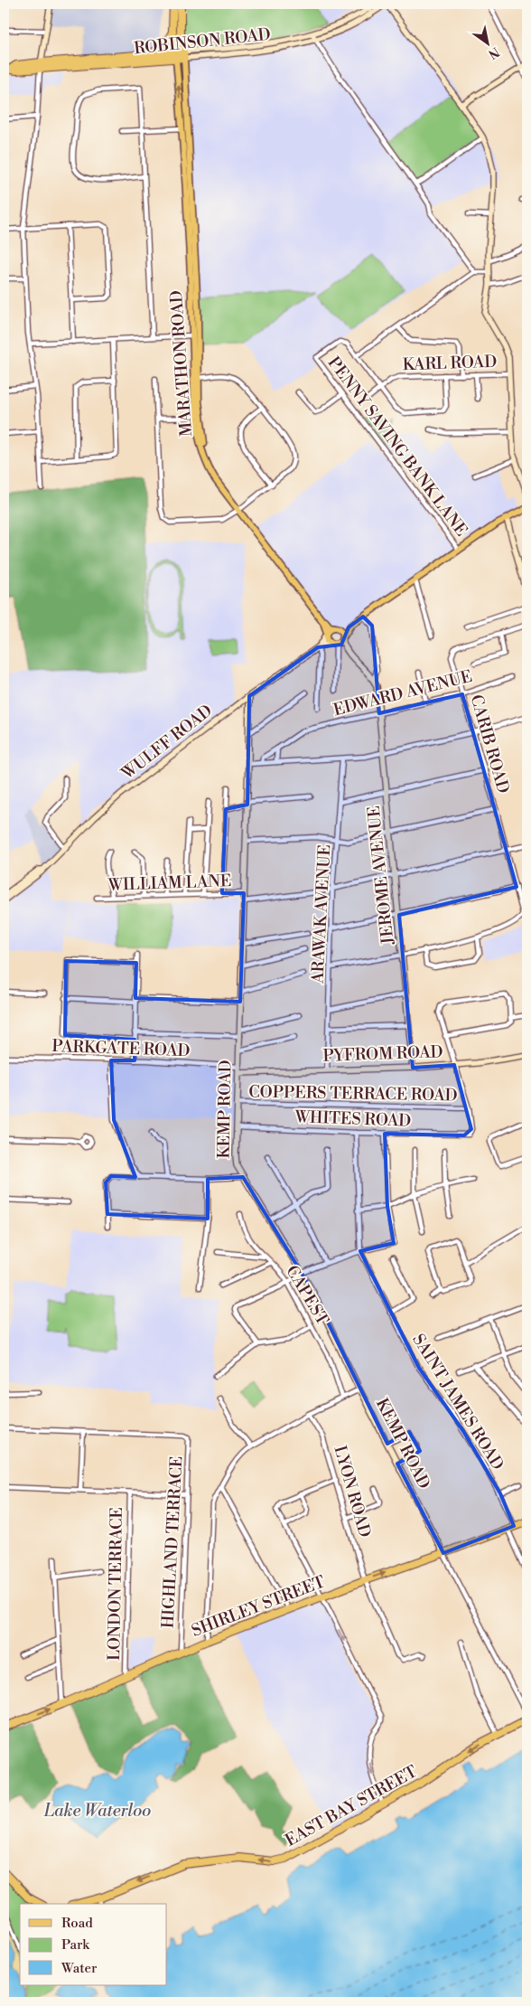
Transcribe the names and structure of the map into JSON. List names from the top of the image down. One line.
{"streets":{"highway":["ROBINSON ROAD","SHIRLEY STREET","EAST BAY STREET"],"main road":["MARATHON ROAD"],"street":["KARL ROAD","PENNY SAVING BANK LANE","EDWARD AVENUE","WULFF ROAD","CARIB ROAD","JEROME AVENUE","WILLIAM LANE","ARAWAK AVENUE","PARKGATE ROAD","PYFROM ROAD","COPPERS TERRACE ROAD","KEMP ROAD","WHITES ROAD","CAPEST","SAINT JAMES ROAD","LYON ROAD","HIGHLAND TERRACE","LONDON TERRACE"]},"crossings":[["ROBINSON ROAD","MARATHON ROAD"],["MARATHON ROAD","WULFF ROAD"],["EDWARD AVENUE","CARIB ROAD"],["EDWARD AVENUE","JEROME AVENUE"],["WULFF ROAD","KEMP ROAD"],["JEROME AVENUE","PYFROM ROAD"],["WILLIAM LANE","KEMP ROAD"],["ARAWAK AVENUE","PYFROM ROAD"],["PARKGATE ROAD","PYFROM ROAD"],["PARKGATE ROAD","KEMP ROAD"],["PYFROM ROAD","KEMP ROAD"],["COPPERS TERRACE ROAD","KEMP ROAD"],["COPPERS TERRACE ROAD","WHITES ROAD"],["KEMP ROAD","WHITES ROAD"],["KEMP ROAD","SHIRLEY STREET"],["WHITES ROAD","SAINT JAMES ROAD"],["SAINT JAMES ROAD","SHIRLEY STREET"],["LYON ROAD","SHIRLEY STREET"],["HIGHLAND TERRACE","SHIRLEY STREET"],["LONDON TERRACE","SHIRLEY STREET"]],"one_way":["SHIRLEY STREET","EAST BAY STREET"],"water":["Lake Waterloo"],"legend":["Road","Park","Water"],"north":"bottom right"}
